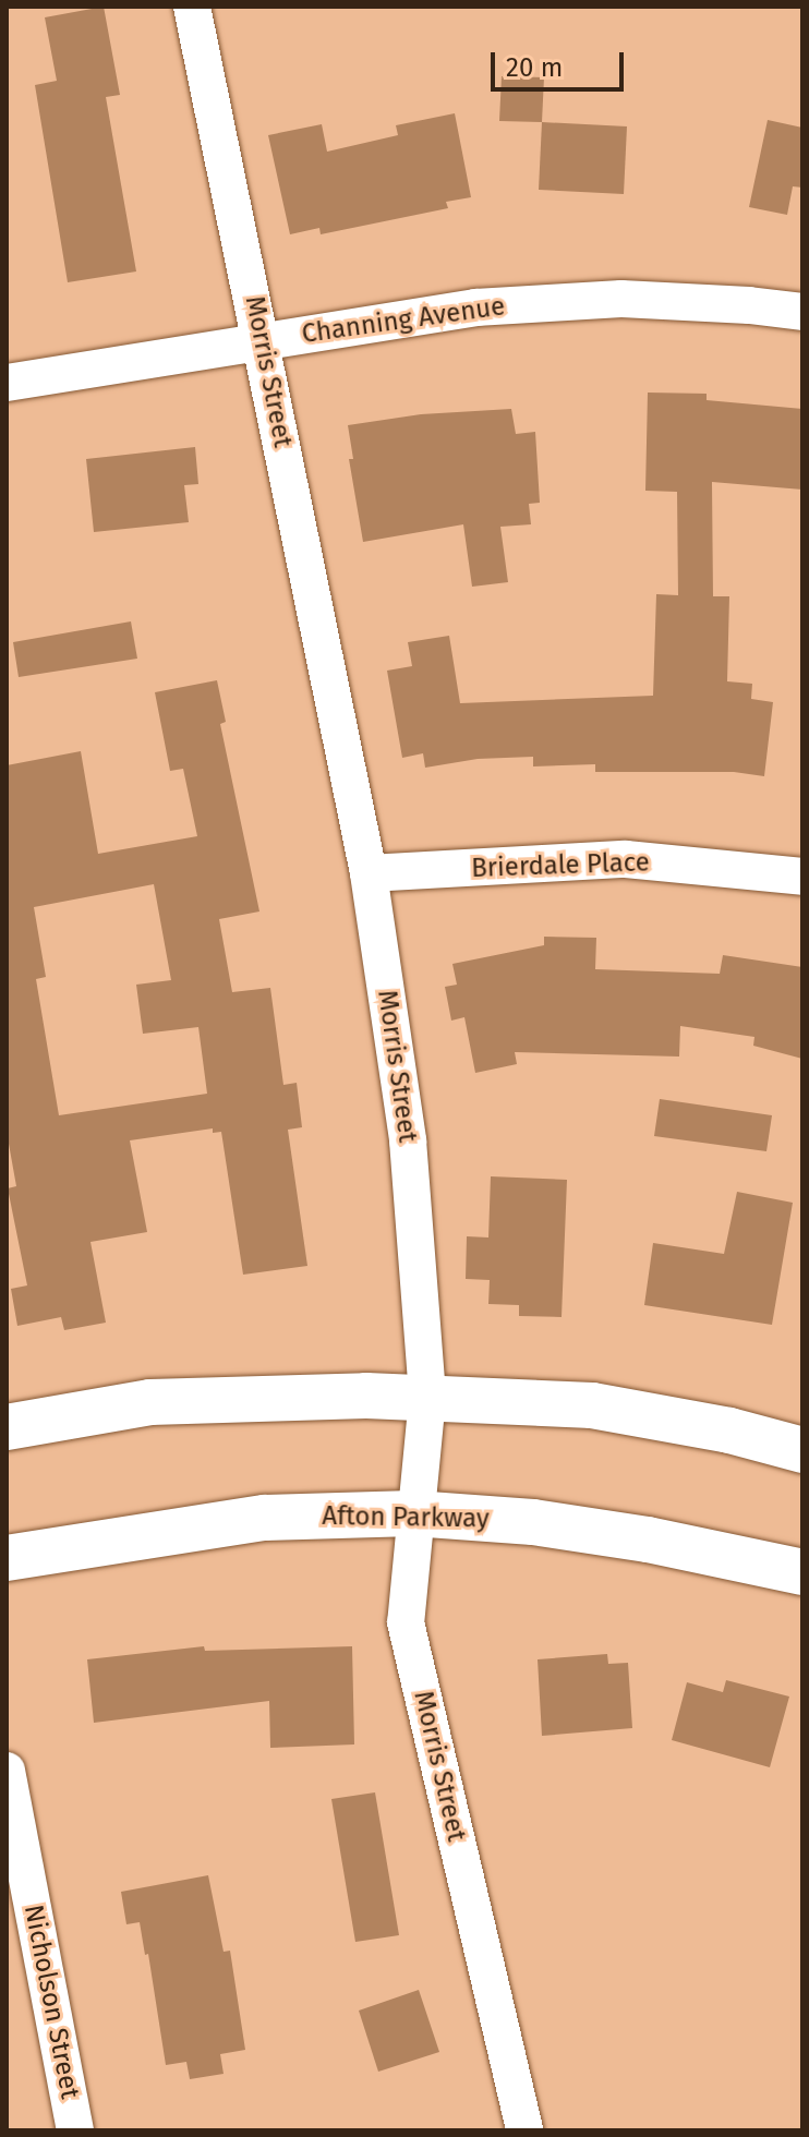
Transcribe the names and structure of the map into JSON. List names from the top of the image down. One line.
{"streets":{"street":["Channing Avenue","Morris Street","Brierdale Place","Afton Parkway","Nicholson Street"]},"crossings":[["Channing Avenue","Morris Street"],["Morris Street","Brierdale Place"],["Morris Street","Afton Parkway"]],"scale_bar":"20 m"}
